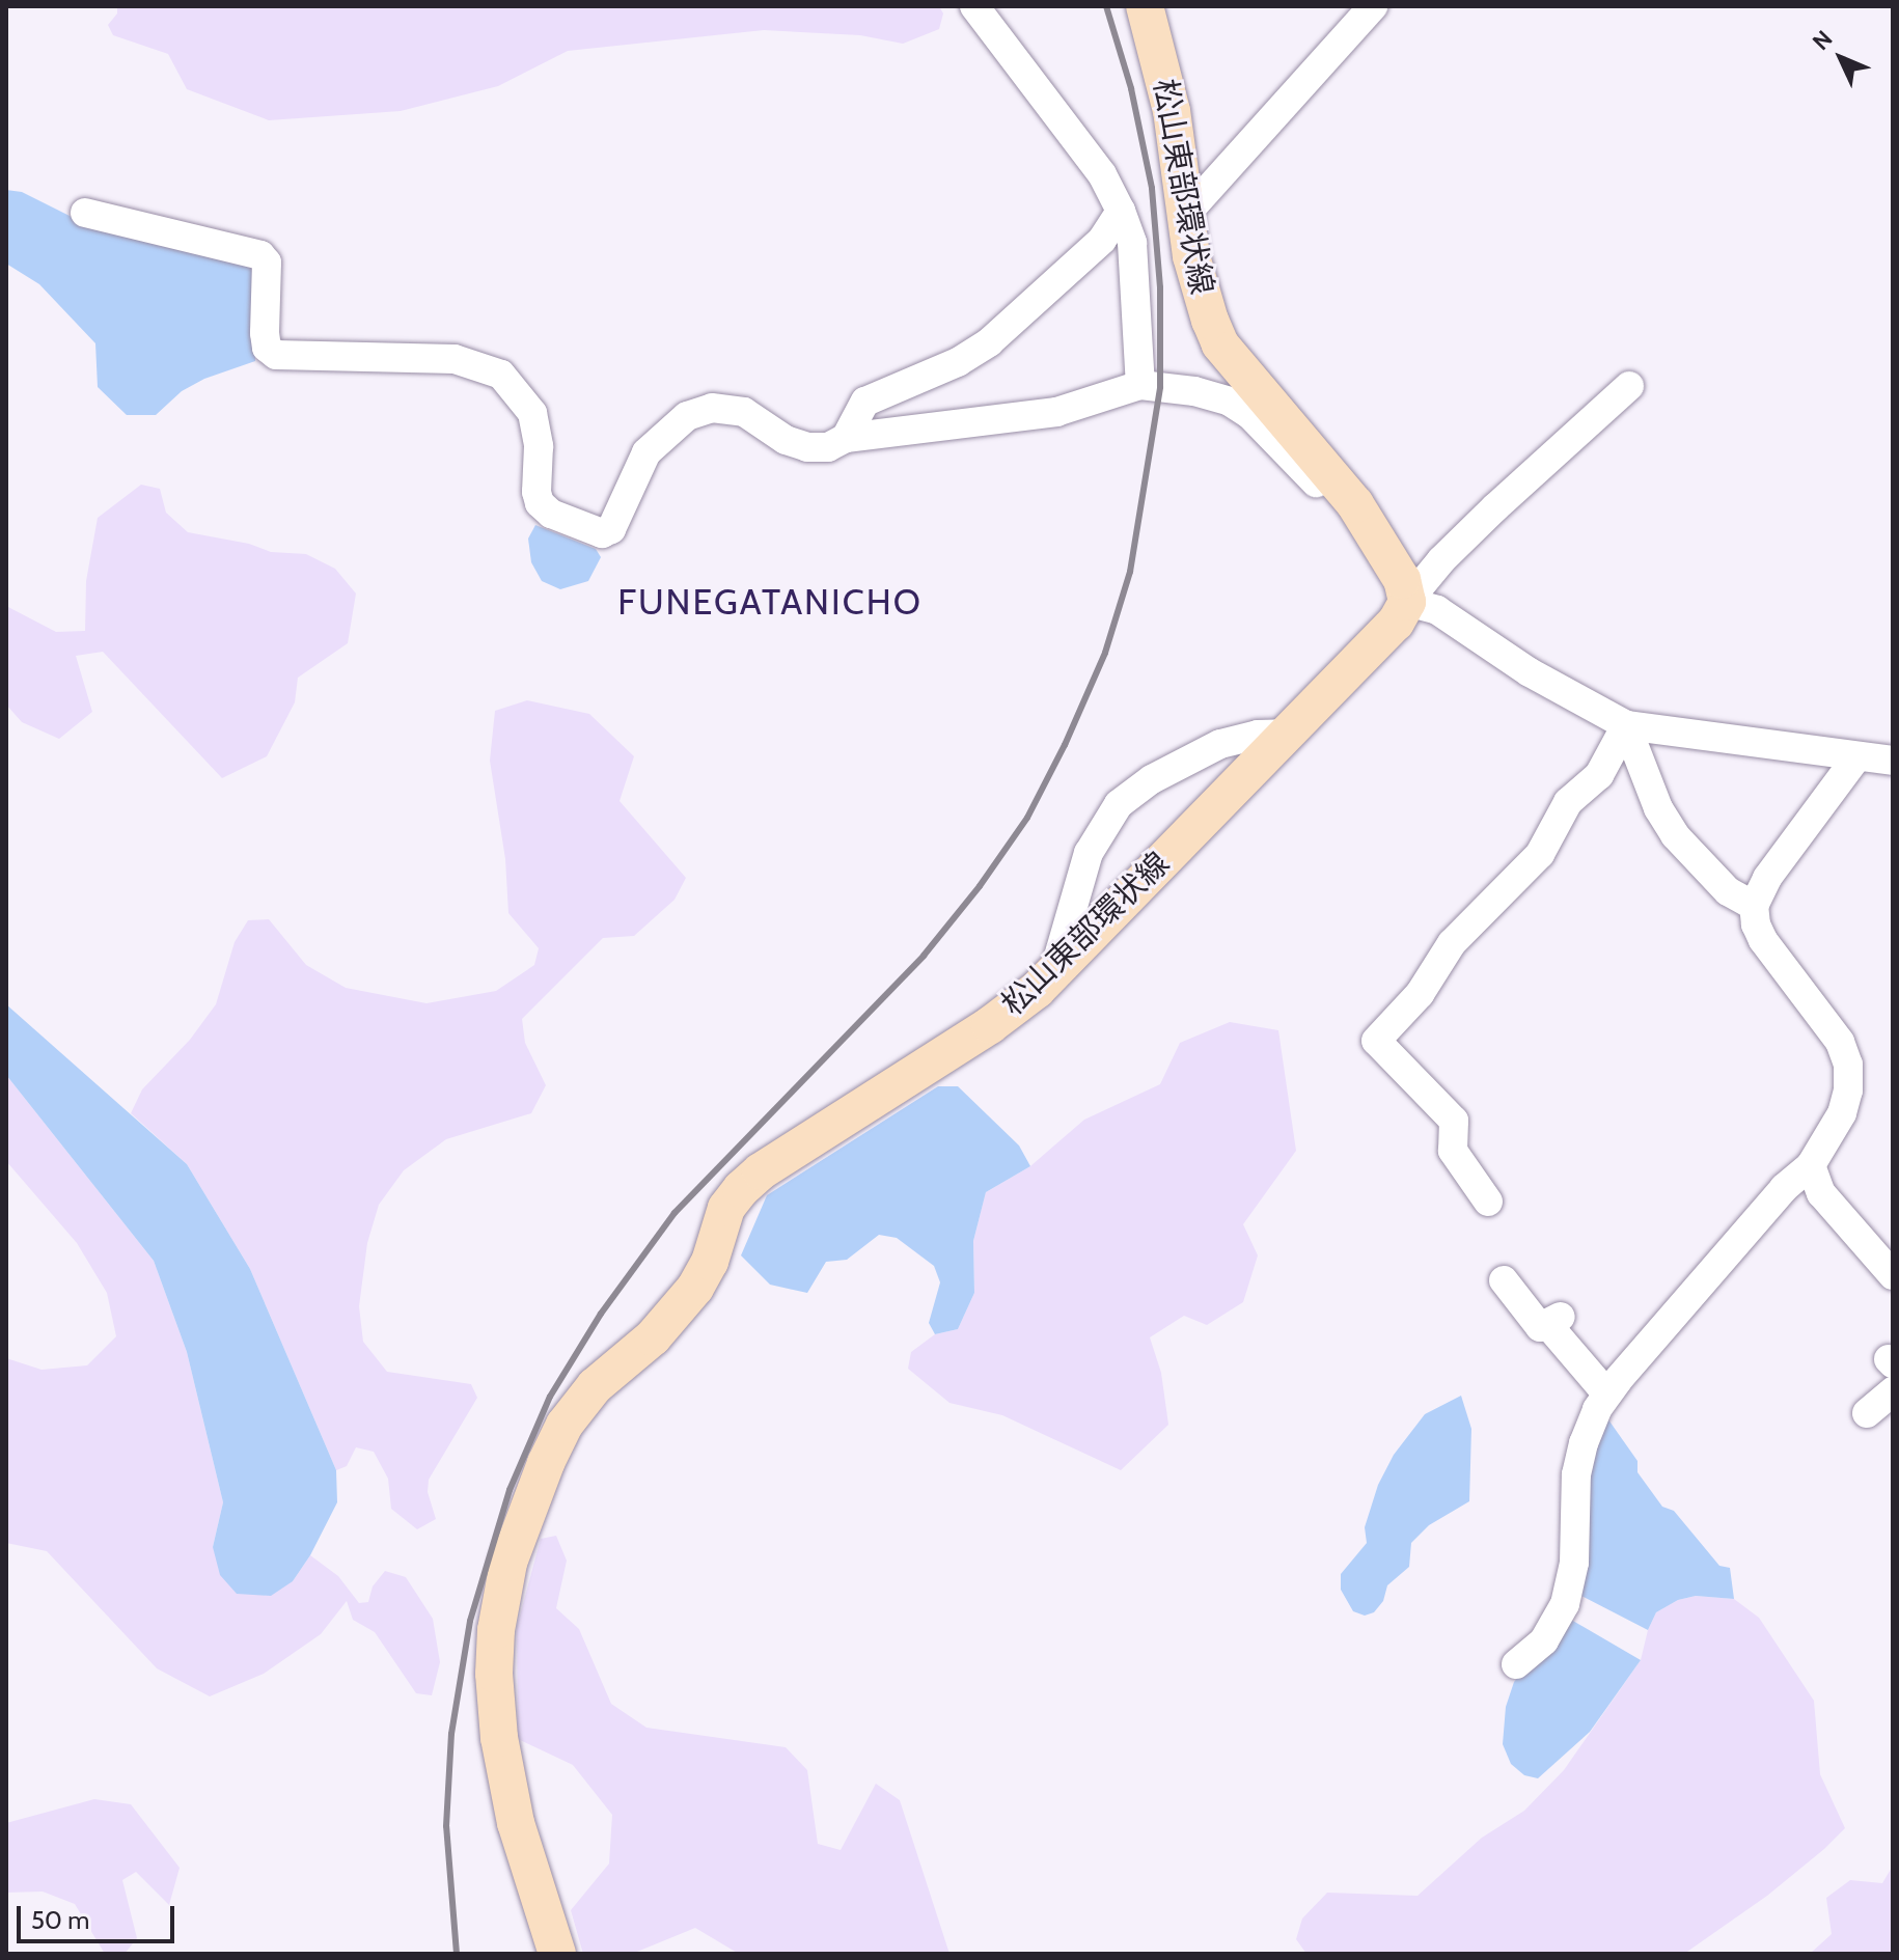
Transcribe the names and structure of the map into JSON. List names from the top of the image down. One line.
{"streets":{"main road":["松山東部環状線"]},"districts":["FUNEGATANICHO"],"scale_bar":"50 m","north":"top left"}
